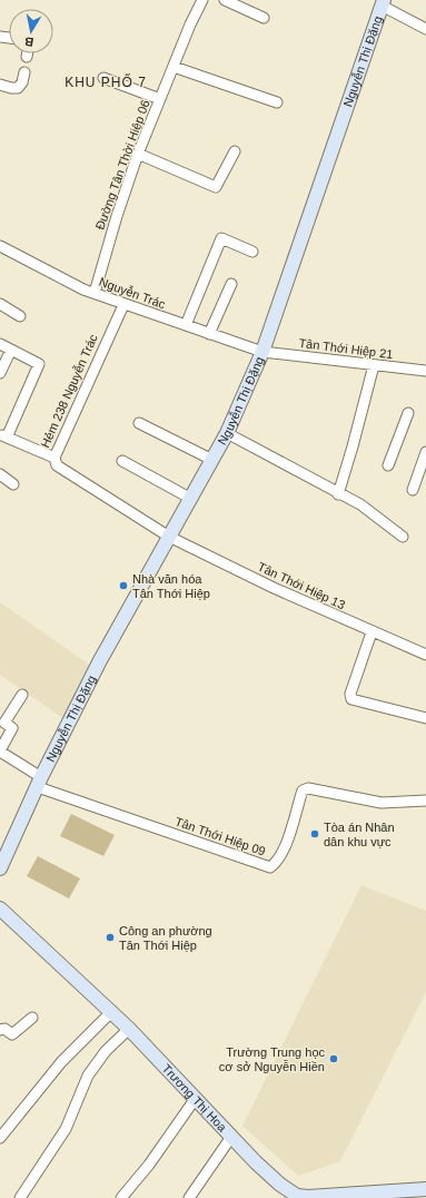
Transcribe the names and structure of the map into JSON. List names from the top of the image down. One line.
{"streets":{"street":["Nguyễn Thị Đặng","Đường Tân Thời Hiệp 06","Nguyễn Trác","Tân Thới Hiệp 21","Hẻm 238 Nguyễn Trác","Tân Thới Hiệp 13","Tân Thới Hiệp 09","Trương Thị Hoa"]},"crossings":[["Nguyễn Thị Đặng","Nguyễn Trác"],["Nguyễn Thị Đặng","Tân Thới Hiệp 21"],["Nguyễn Thị Đặng","Hẻm 238 Nguyễn Trác"],["Nguyễn Thị Đặng","Tân Thới Hiệp 13"],["Nguyễn Thị Đặng","Tân Thới Hiệp 09"],["Đường Tân Thời Hiệp 06","Nguyễn Trác"],["Nguyễn Trác","Tân Thới Hiệp 21"],["Nguyễn Trác","Hẻm 238 Nguyễn Trác"],["Hẻm 238 Nguyễn Trác","Tân Thới Hiệp 13"]],"districts":["KHU PHỐ 7"],"places":["Nhà văn hóa Tân Thới Hiệp","Tòa án Nhân dân khu vực","Công an phường Tân Thới Hiệp","Trường Trung học cơ sở Nguyễn Hiền"],"north":"bottom"}
